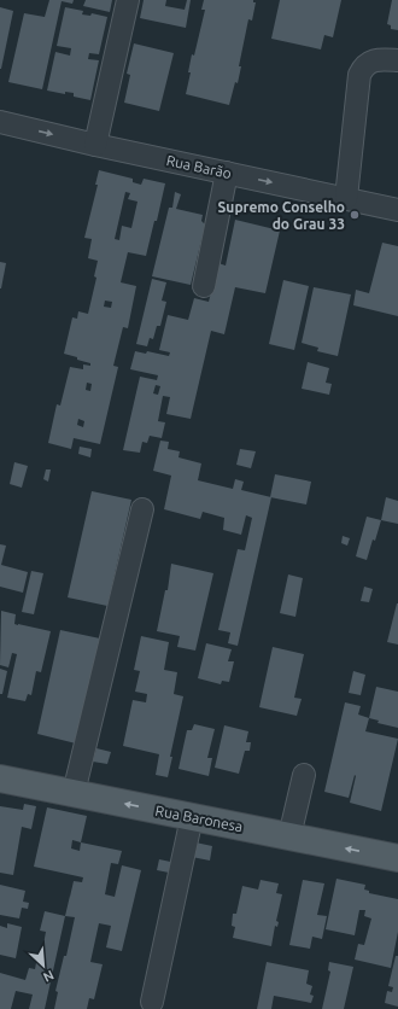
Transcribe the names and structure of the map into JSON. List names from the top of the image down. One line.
{"streets":{"main road":["Rua Baronesa"],"street":["Rua Barão"]},"one_way":["Rua Barão","Rua Baronesa"],"places":["Supremo Conselho do Grau 33"],"north":"bottom right"}
